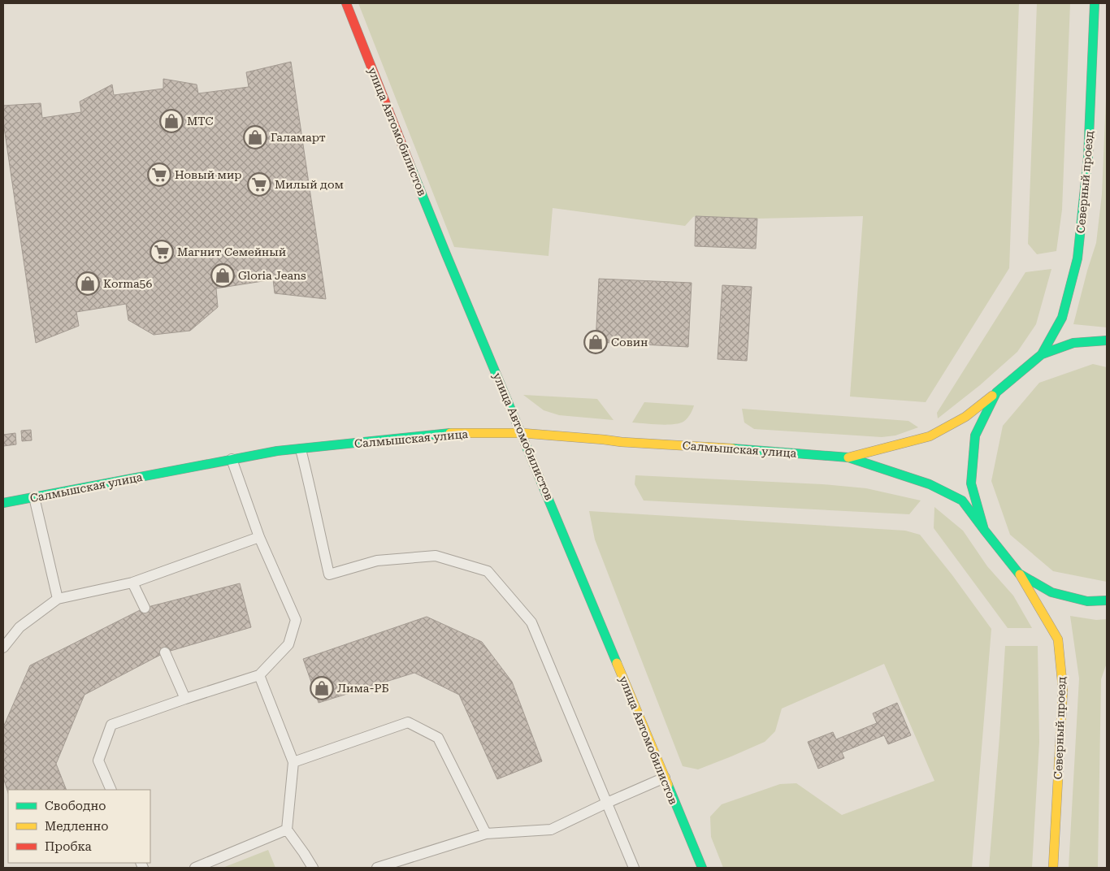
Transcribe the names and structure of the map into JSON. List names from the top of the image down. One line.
{"streets":{"main road":["улица Автомобилистов","Северный проезд","Салмышская улица"]},"crossings":[["улица Автомобилистов","Салмышская улица"]],"places":{"shop":["МТС","Галамарт","Gloria Jeans","Korma56","Совин","Лима-РБ"],"supermarket":["Новый мир","Милый дом","Магнит Семейный"]},"legend":["Свободно","Медленно","Пробка"]}
